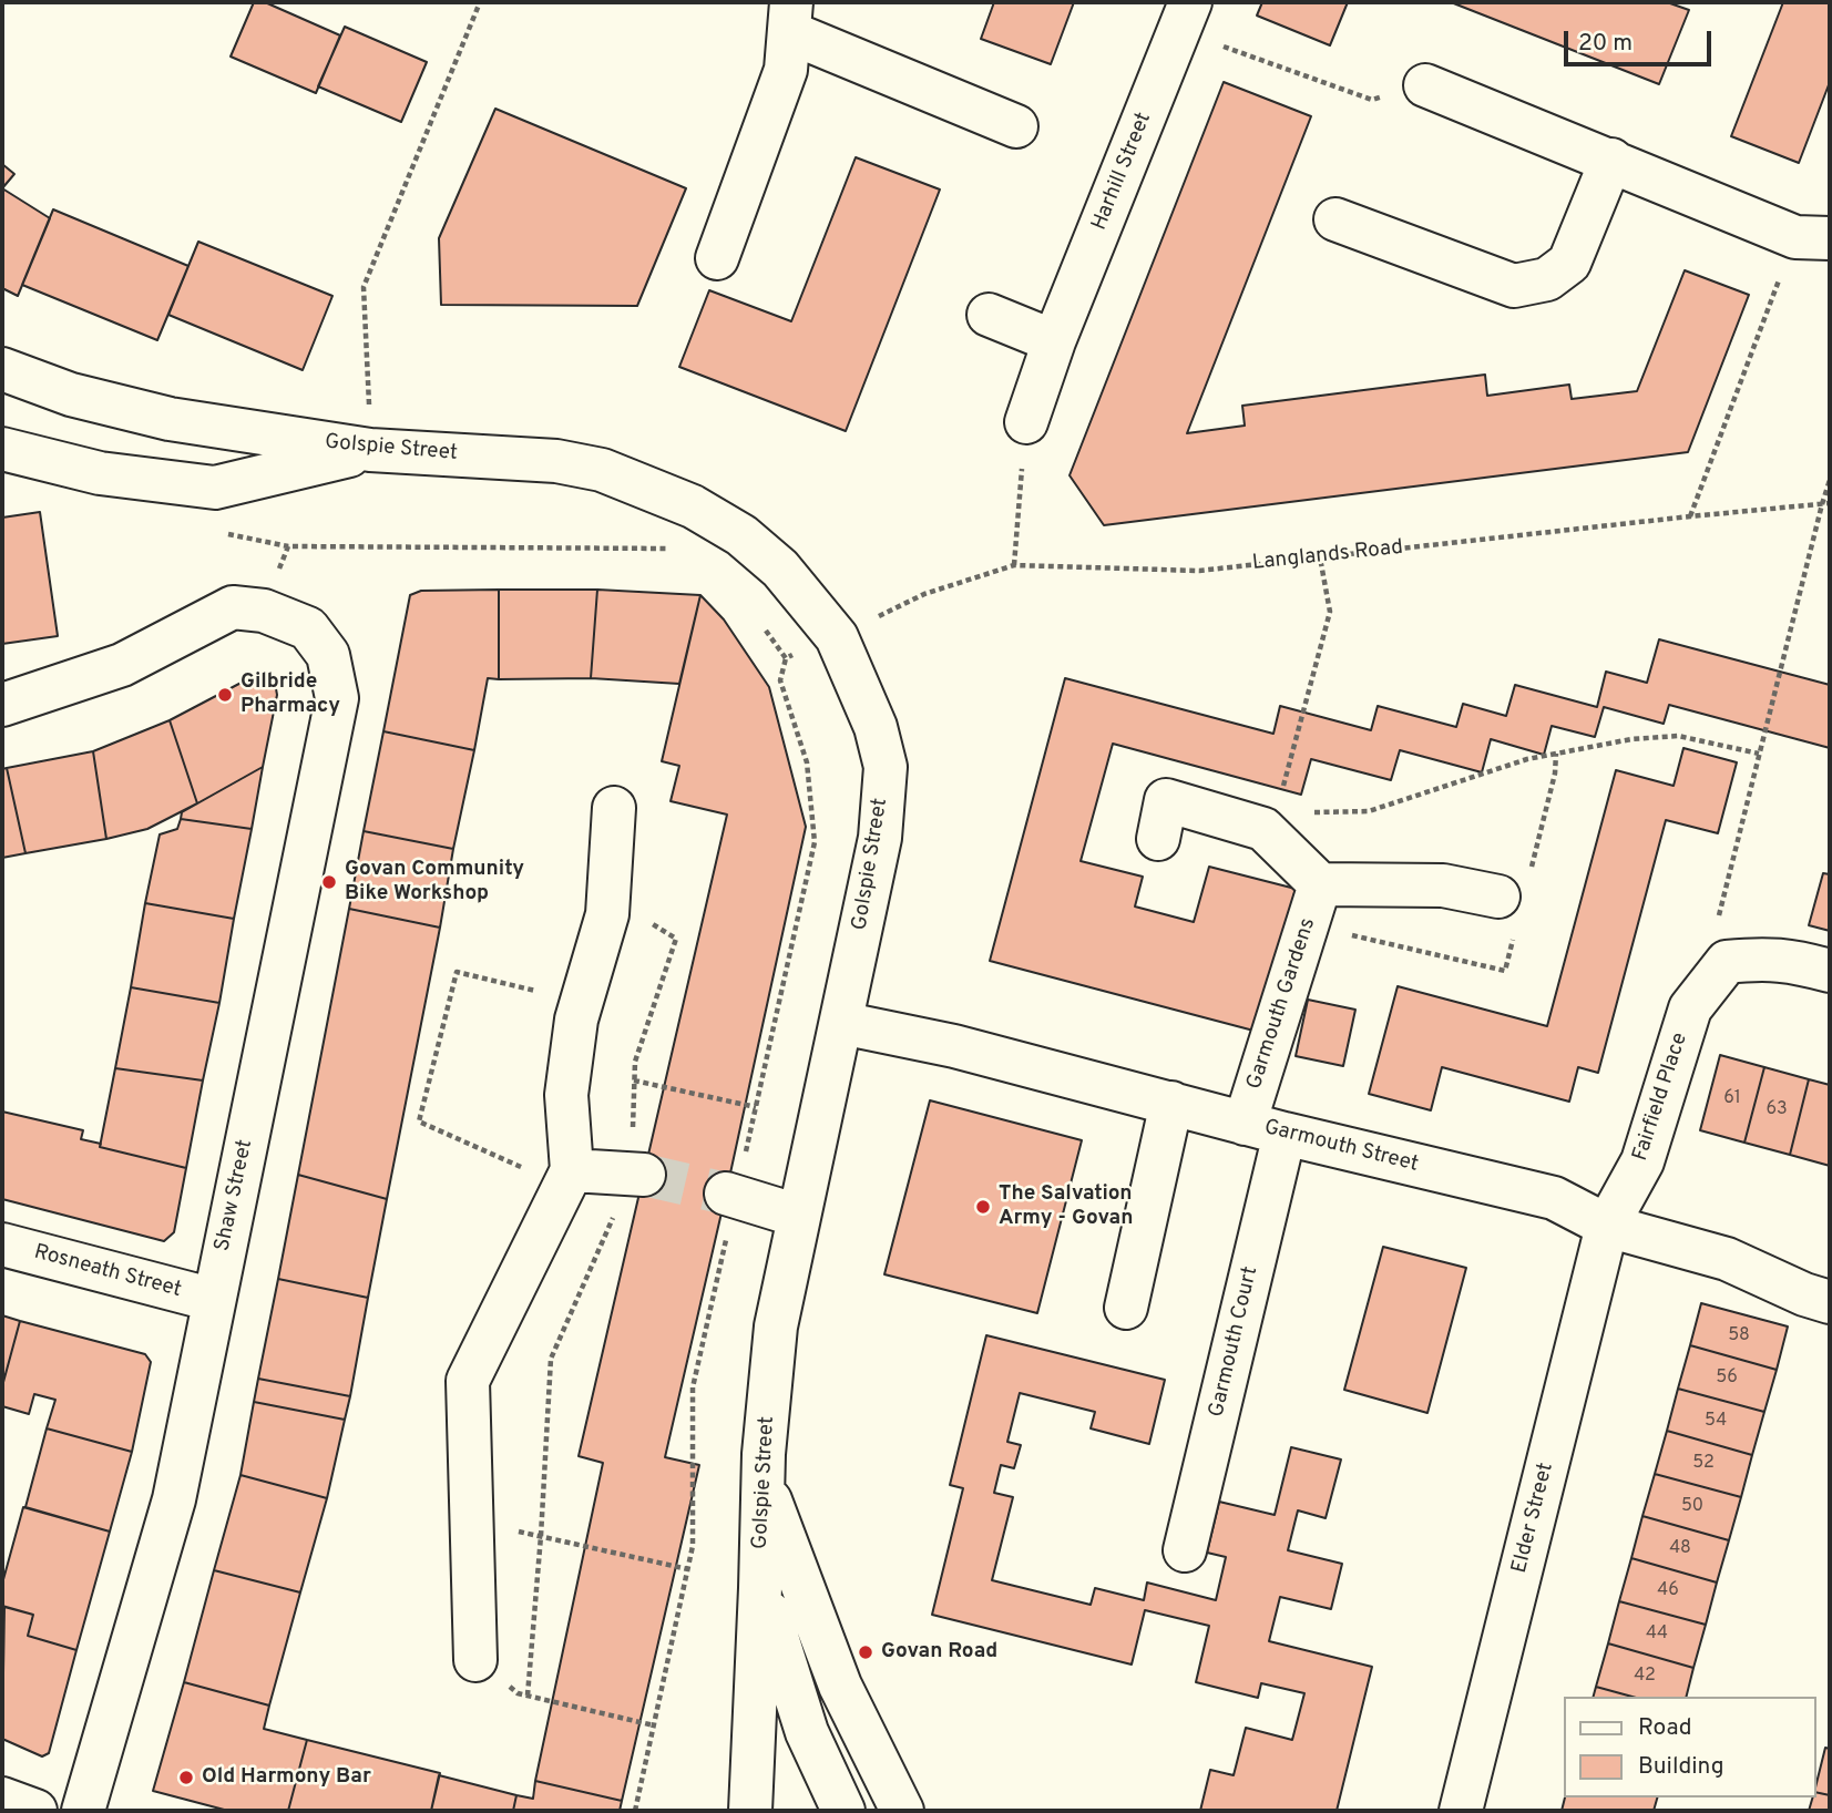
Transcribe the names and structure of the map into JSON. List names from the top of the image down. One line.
{"streets":{"street":["Harhill Street","Golspie Street","Garmouth Gardens","Fairfield Place","Garmouth Street","Shaw Street","Rosneath Street","Garmouth Court","Elder Street"],"path":["Langlands Road"]},"crossings":[["Golspie Street","Langlands Road"],["Golspie Street","Garmouth Street"],["Garmouth Gardens","Garmouth Street"],["Garmouth Gardens","Garmouth Court"],["Fairfield Place","Garmouth Street"],["Fairfield Place","Elder Street"],["Garmouth Street","Garmouth Court"],["Garmouth Street","Elder Street"],["Shaw Street","Rosneath Street"]],"places":["Gilbride Pharmacy","Govan Community Bike Workshop","The Salvation Army - Govan","Govan Road","Old Harmony Bar"],"house_numbers":["61","63","58","56","54","52","50","48","46","44","42"],"legend":["Road","Building"],"scale_bar":"20 m"}
